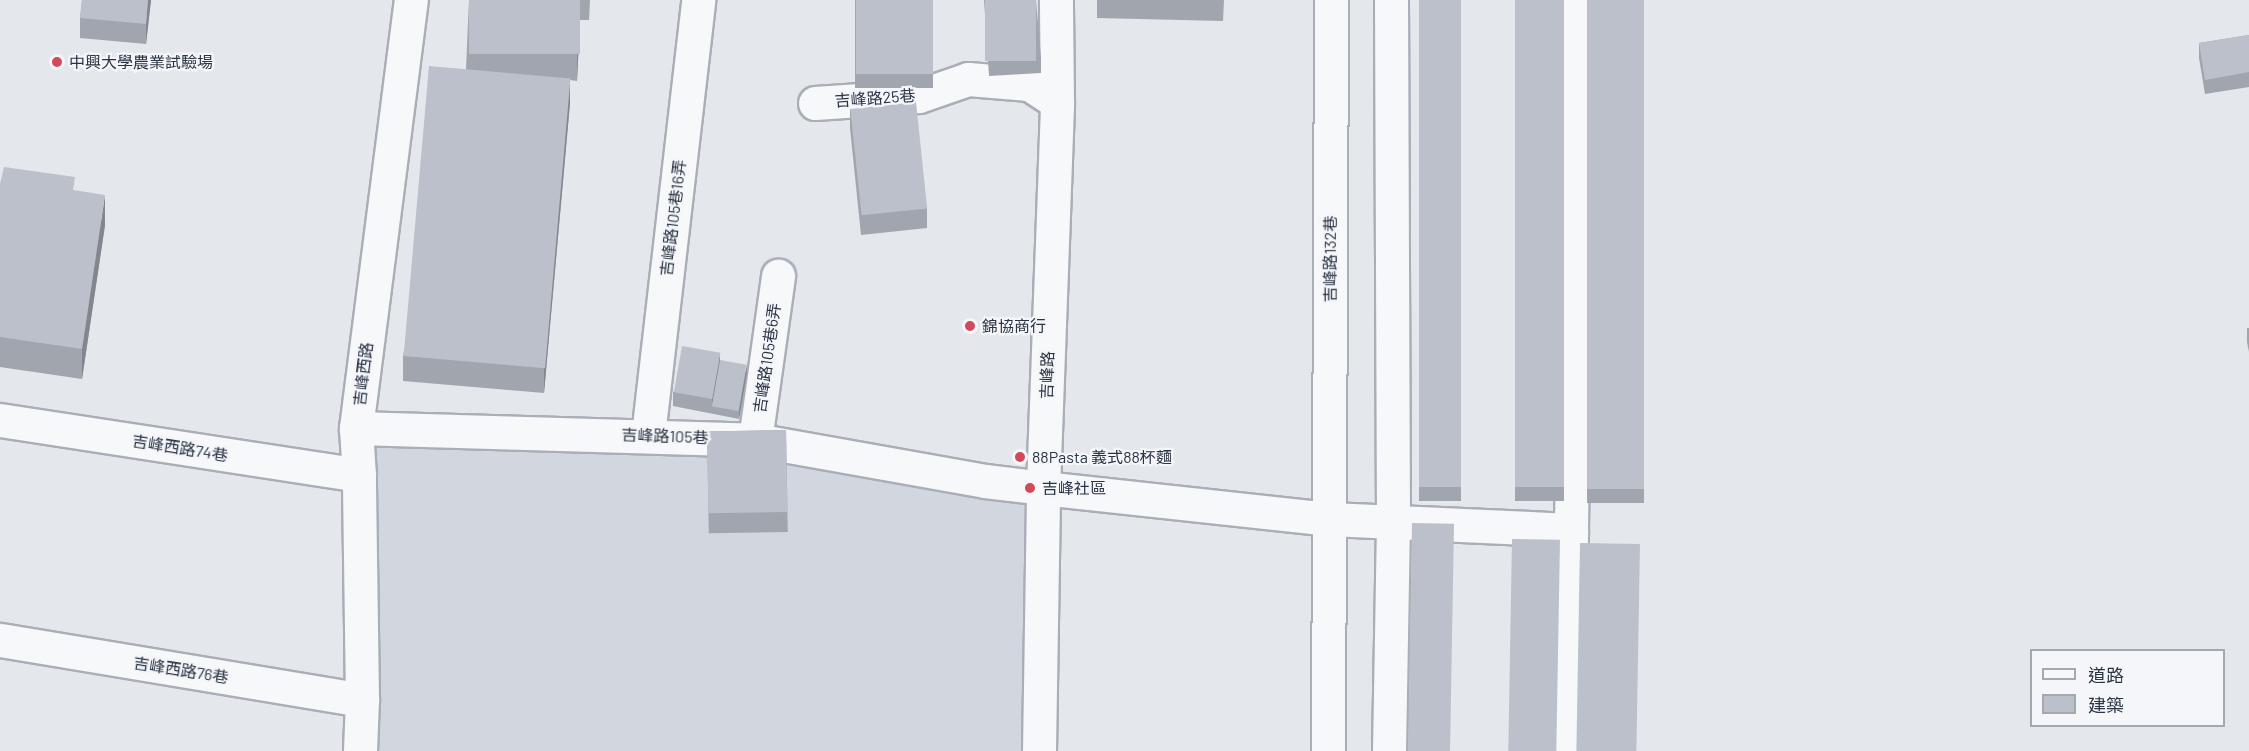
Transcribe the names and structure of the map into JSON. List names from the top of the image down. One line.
{"streets":{"street":["吉峰路25巷","吉峰路105巷16弄","吉峰路132巷","吉峰路105巷6弄","吉峰西路","吉峰路","吉峰路105巷","吉峰西路74巷","吉峰西路76巷"]},"crossings":[["吉峰路25巷","吉峰路"],["吉峰路105巷16弄","吉峰路105巷"],["吉峰路105巷6弄","吉峰路105巷"],["吉峰西路","吉峰路105巷"],["吉峰西路","吉峰西路74巷"],["吉峰西路","吉峰西路76巷"],["吉峰路","吉峰路105巷"]],"places":["中興大學農業試驗場","錦協商行","88Pasta 義式88杯麵","吉峰社區"],"legend":["道路","建築"]}
